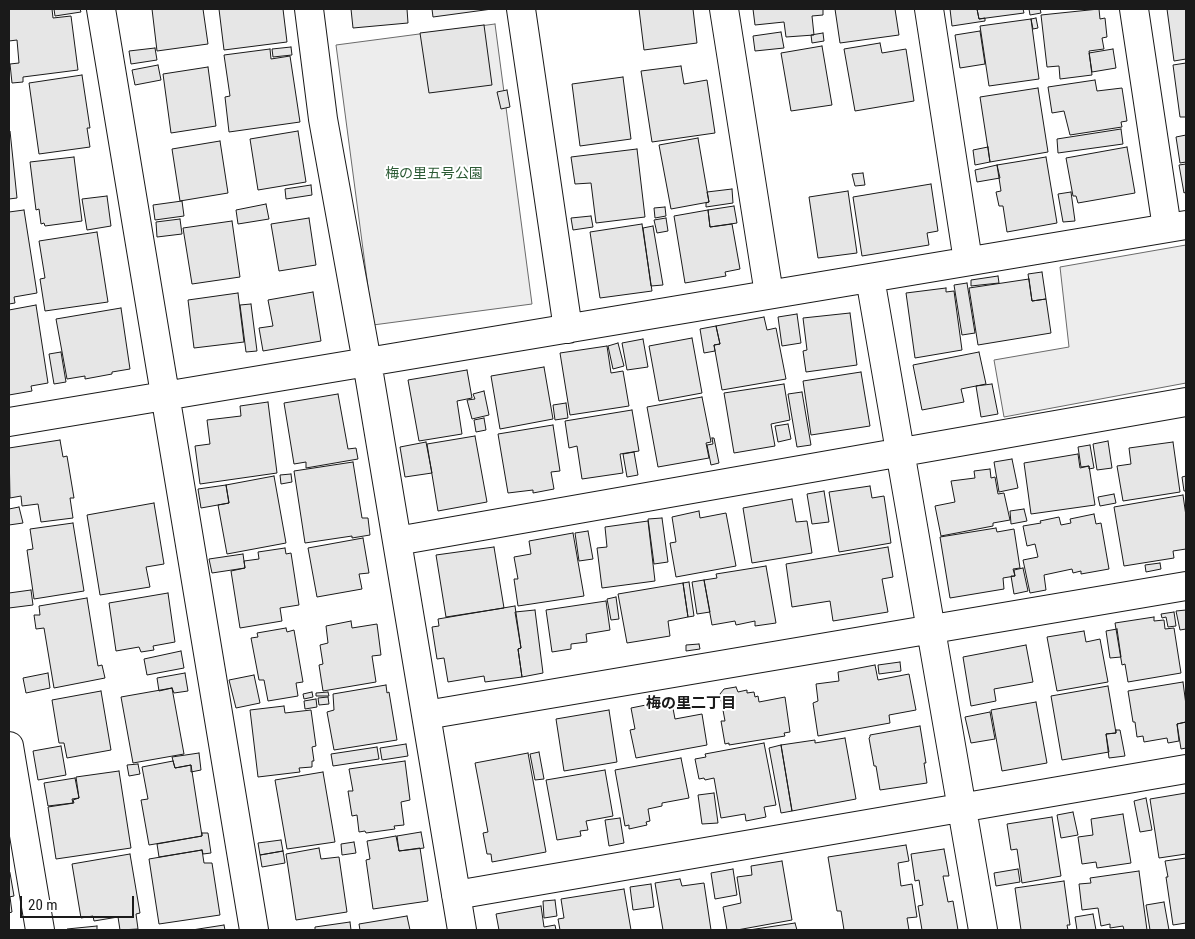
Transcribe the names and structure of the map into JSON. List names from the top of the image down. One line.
{"districts":["梅の里二丁目"],"parks":["梅の里五号公園"],"scale_bar":"20 m"}
